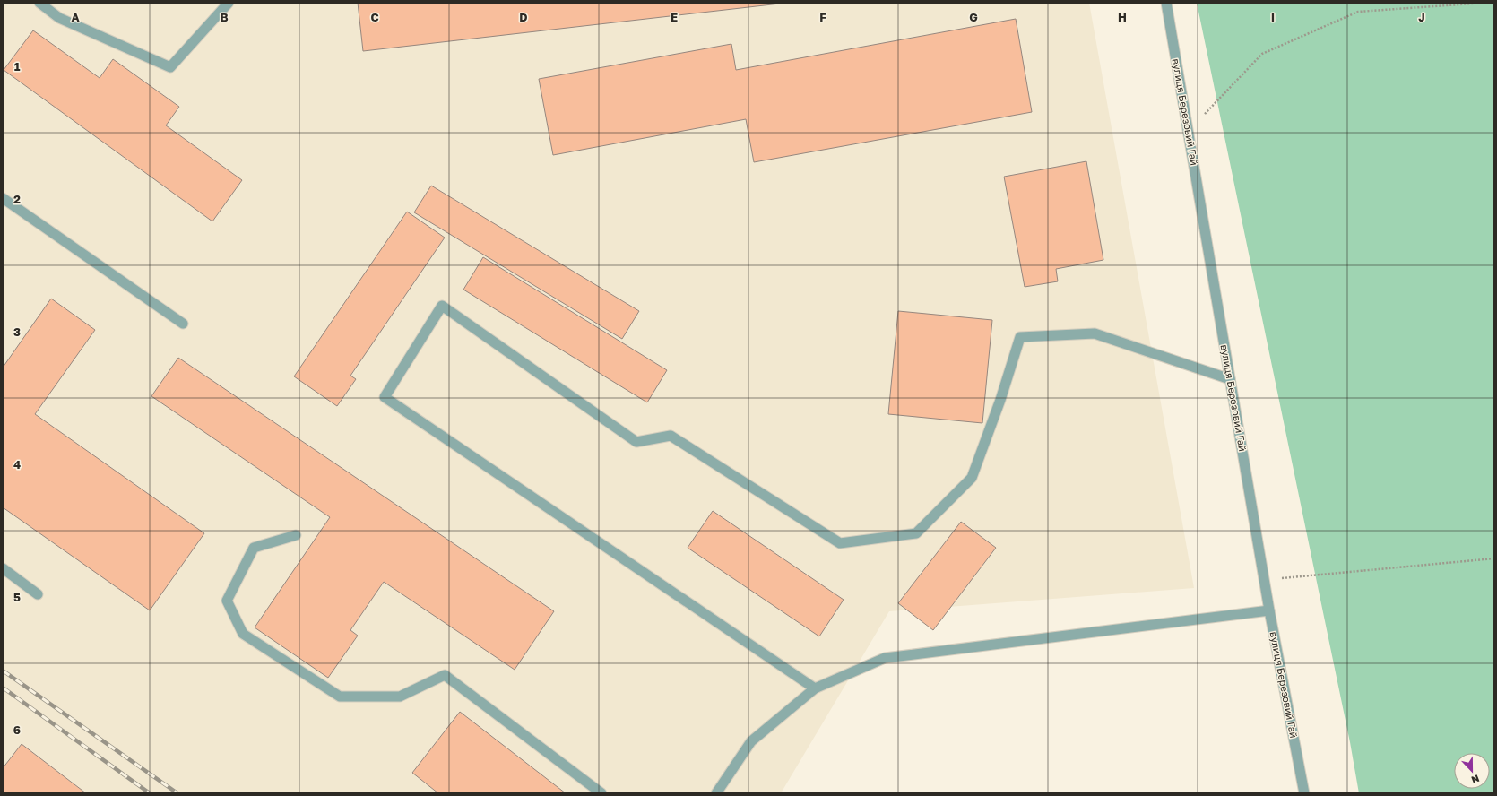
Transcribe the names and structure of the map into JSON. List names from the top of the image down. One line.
{"streets":{"street":["вулиця Березовий Гай"]},"north":"bottom","grid":{"columns":["A","B","C","D","E","F","G","H","I","J"],"rows":["1","2","3","4","5","6"]}}
